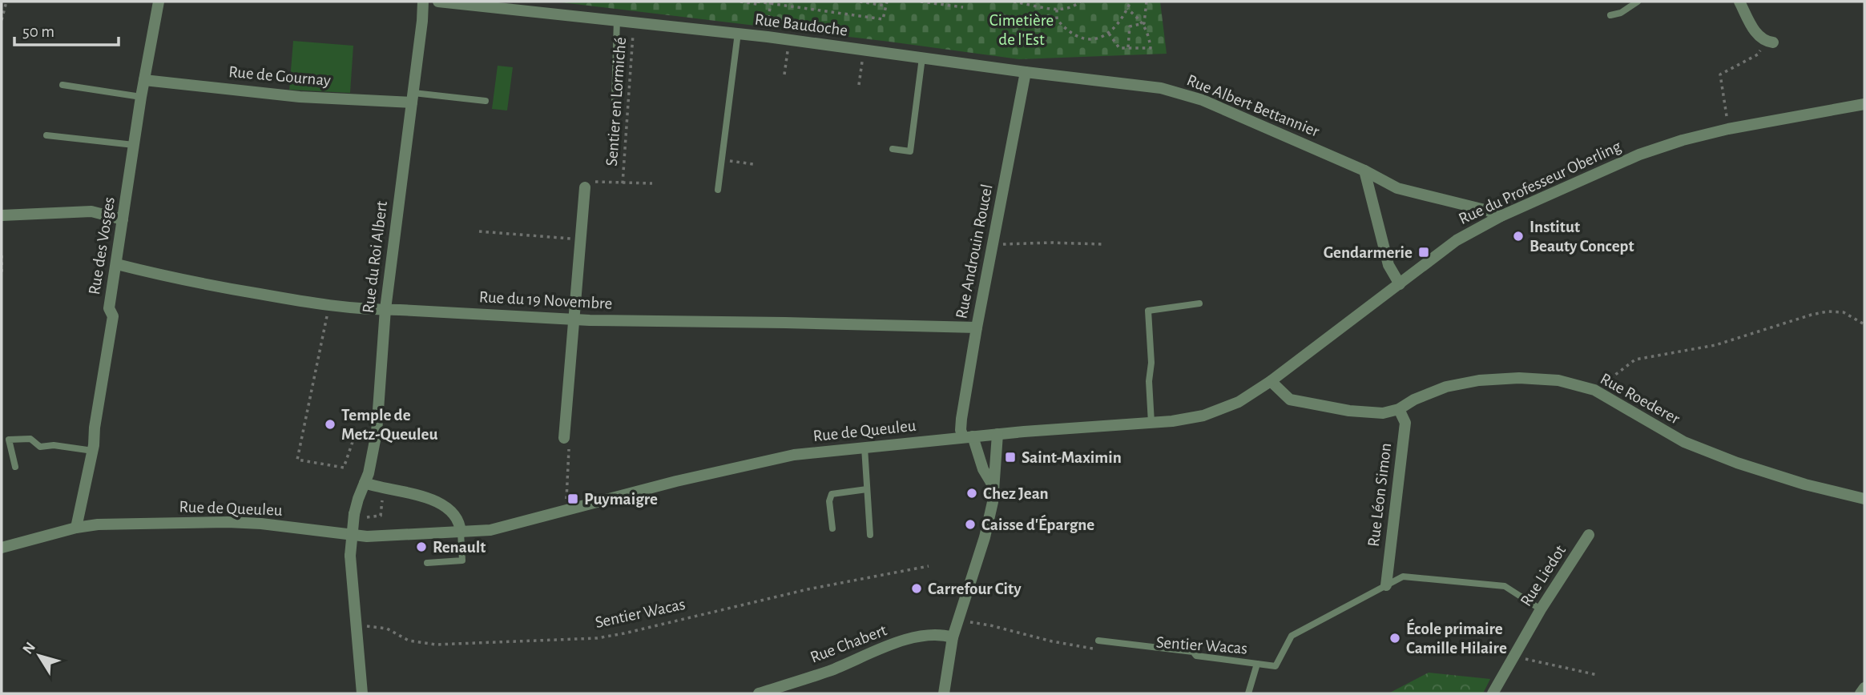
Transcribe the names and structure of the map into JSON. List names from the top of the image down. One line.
{"streets":{"street":["Rue Baudoche","Rue de Gournay","Rue Albert Bettannier","Rue du Professeur Oberling","Rue des Vosges","Rue Androuin Roucel","Rue du Roi Albert","Rue du 19 Novembre","Rue Roederer","Rue de Queuleu","Rue Léon Simon","Rue Liedot","Rue Chabert"],"lane":["Sentier Wacas"],"path":["Sentier en Lormiché"]},"crossings":[["Rue Baudoche","Sentier en Lormiché"],["Rue Baudoche","Rue Albert Bettannier"],["Rue Baudoche","Rue Androuin Roucel"],["Rue de Gournay","Rue des Vosges"],["Rue de Gournay","Rue du Roi Albert"],["Rue Albert Bettannier","Rue du Professeur Oberling"],["Rue Albert Bettannier","Rue Androuin Roucel"],["Rue du Professeur Oberling","Rue Roederer"],["Rue du Professeur Oberling","Rue de Queuleu"],["Rue des Vosges","Rue du 19 Novembre"],["Rue des Vosges","Rue de Queuleu"],["Rue Androuin Roucel","Rue du 19 Novembre"],["Rue Androuin Roucel","Rue de Queuleu"],["Rue du Roi Albert","Rue du 19 Novembre"],["Rue du Roi Albert","Sentier Wacas"],["Rue Roederer","Rue de Queuleu"],["Rue Roederer","Rue Léon Simon"],["Rue Léon Simon","Sentier Wacas"],["Rue Liedot","Sentier Wacas"]],"parks":["Cimetière de l'Est"],"places":{"other":["Institut Beauty Concept","Temple de Metz-Queuleu","Chez Jean","Caisse d'Épargne","Renault","Carrefour City","École primaire Camille Hilaire"],"transit":["Gendarmerie","Saint-Maximin","Puymaigre"]},"scale_bar":"50 m","north":"top left"}
